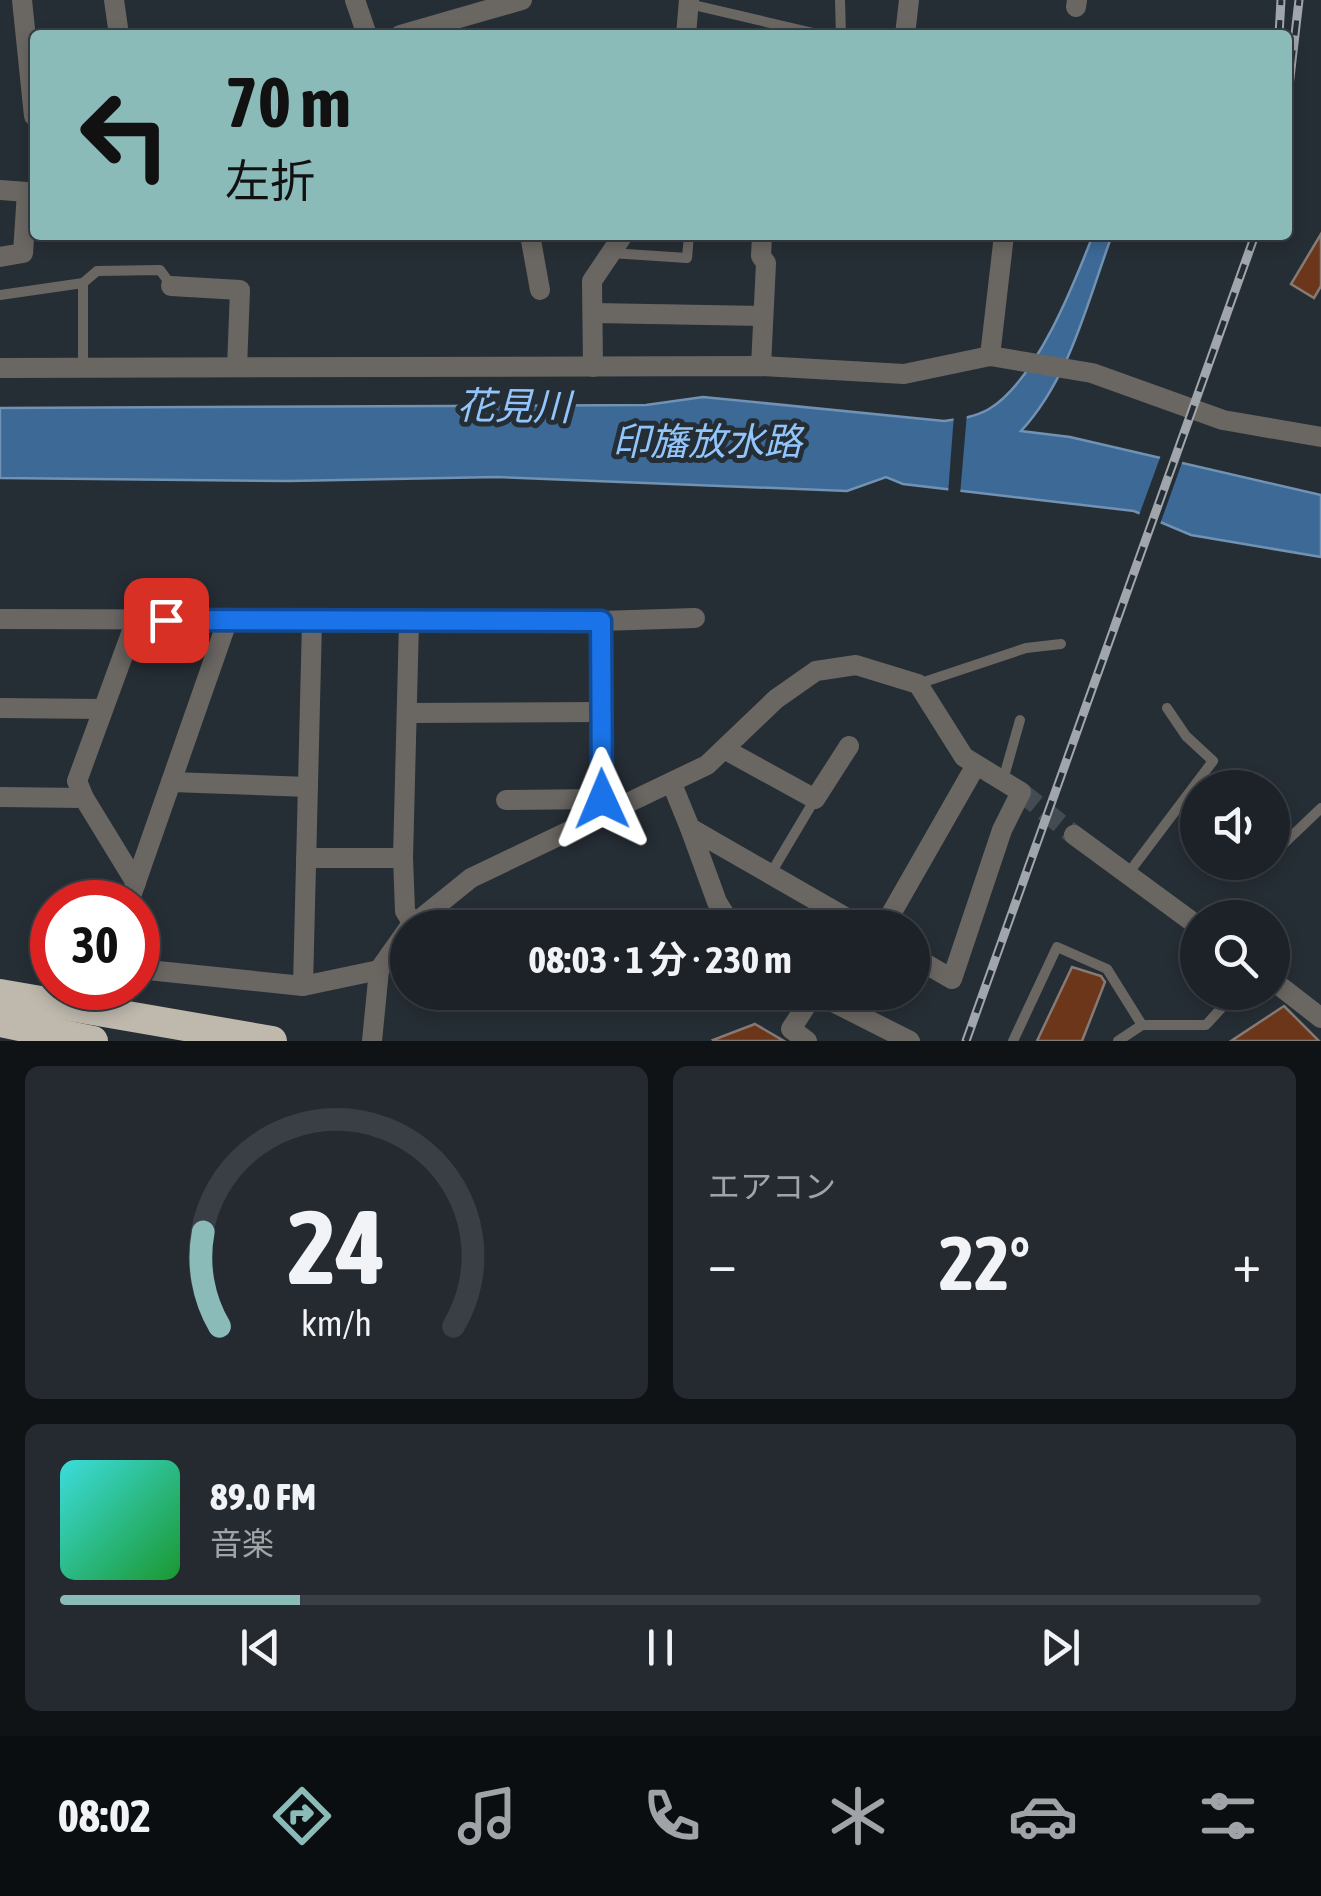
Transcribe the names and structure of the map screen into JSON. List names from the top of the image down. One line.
{"water":["花見川","印旛放水路"],"page":{"turn":["70 m","左折"],"limit":"30","trip":"08:03 · 1 分 · 230 m","tile":"エアコン","heat":["−","22°","+"],"song":["89.0 FM","音楽"],"tabs":"08:02","gauge":["24","km/h"]}}
